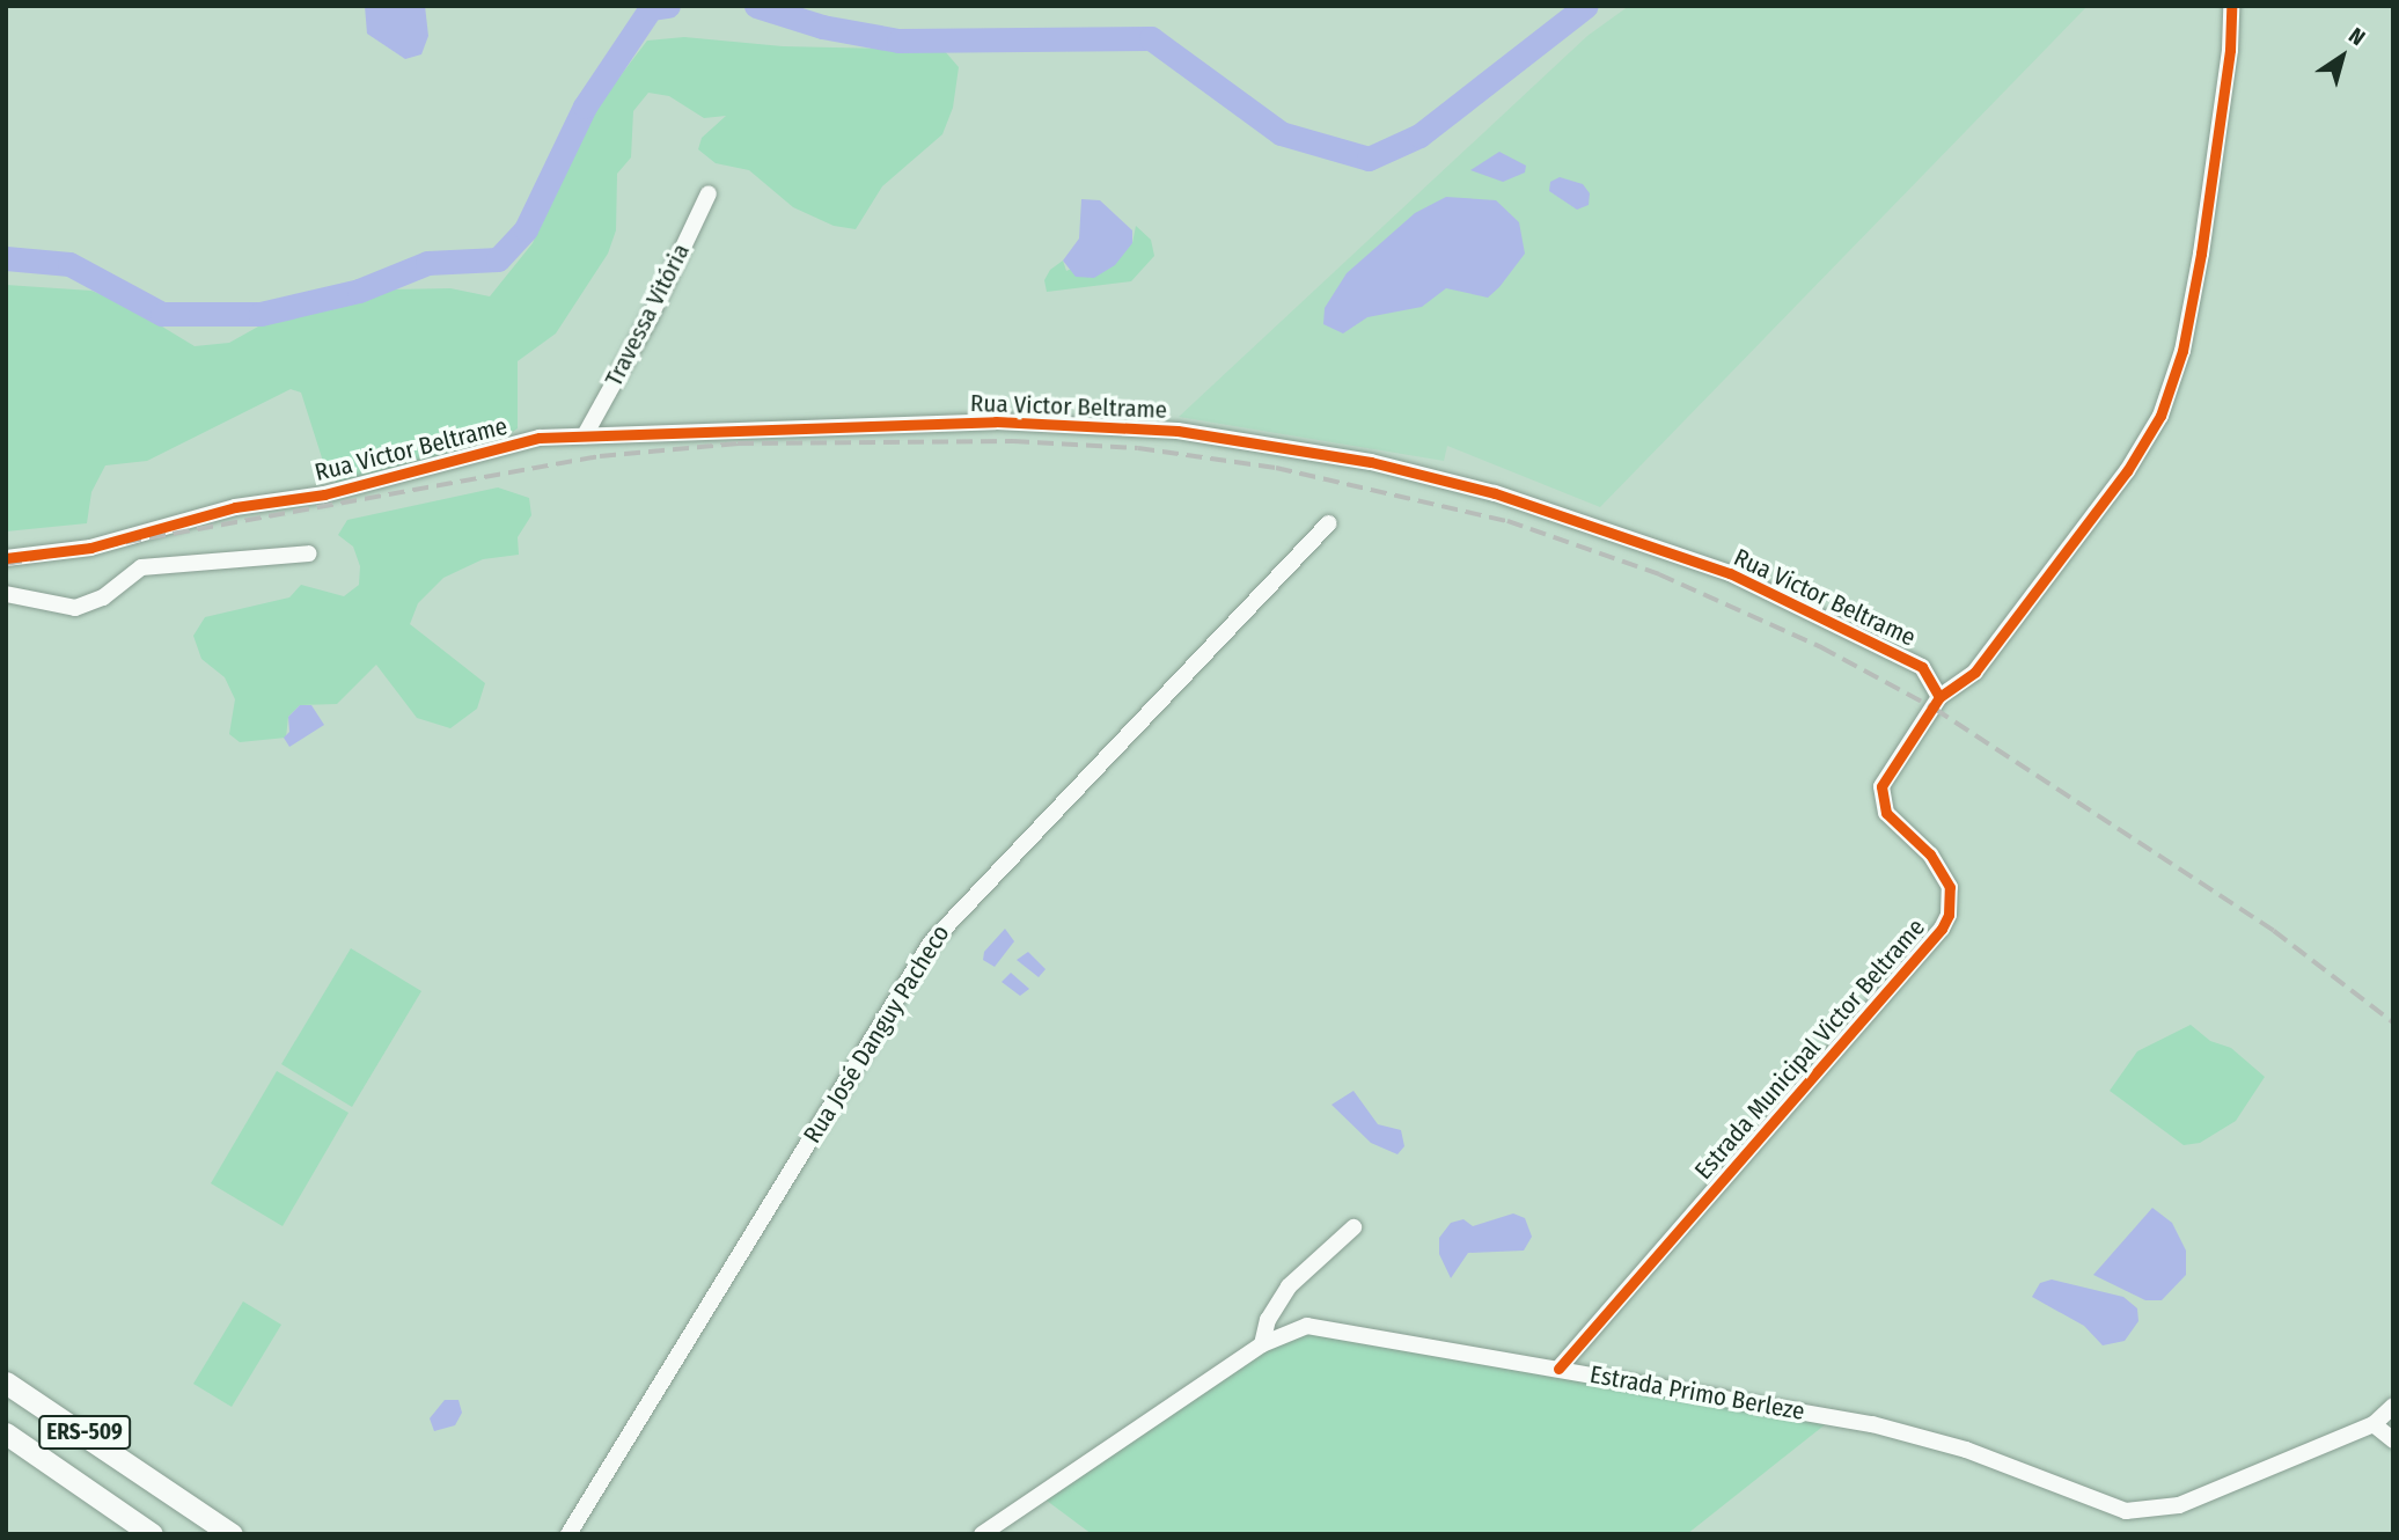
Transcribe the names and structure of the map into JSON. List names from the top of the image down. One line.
{"streets":{"highway":["ERS-509"],"street":["Travessa Vitória","Rua Victor Beltrame","Rua José Danguy Pacheco","Estrada Municipal Victor Beltrame","Estrada Primo Berleze"]},"crossings":[["Travessa Vitória","Rua Victor Beltrame"],["Rua Victor Beltrame","Estrada Municipal Victor Beltrame"],["Estrada Municipal Victor Beltrame","Estrada Primo Berleze"]],"north":"top right"}
